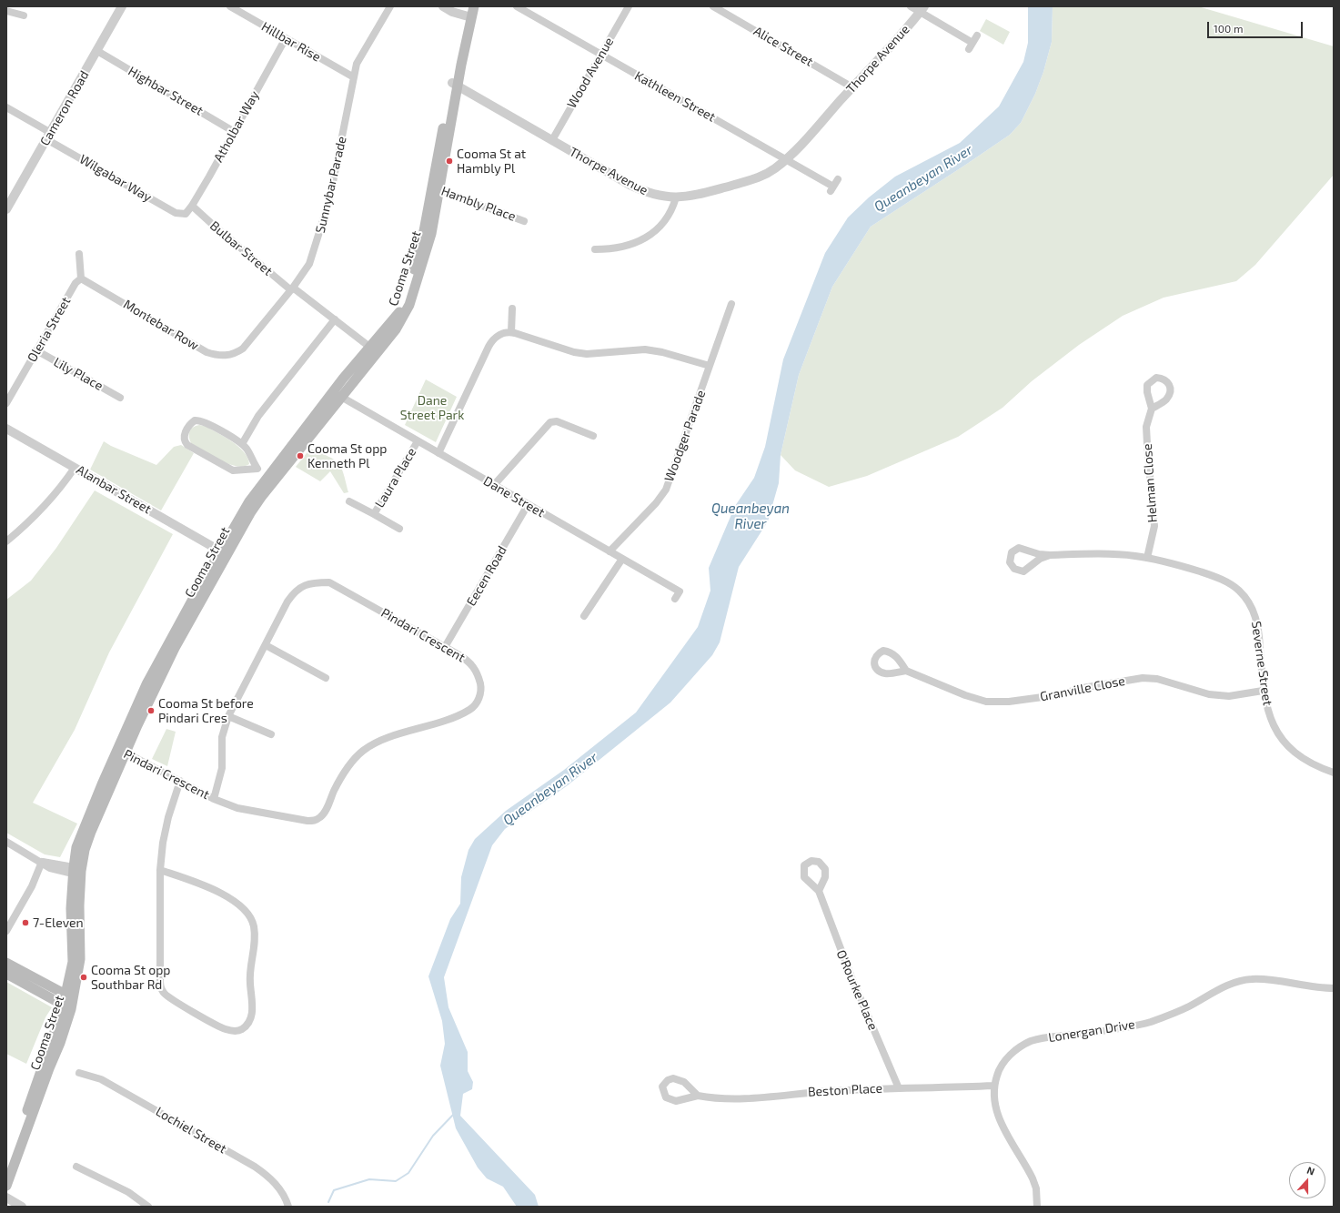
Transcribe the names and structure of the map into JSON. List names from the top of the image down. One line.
{"streets":{"main road":["Cooma Street"],"street":["Hillbar Rise","Alice Street","Thorpe Avenue","Wood Avenue","Highbar Street","Kathleen Street","Cameron Road","Atholbar Way","Wilgabar Way","Sunnybar Parade","Hambly Place","Bulbar Street","Montebar Row","Oleria Street","Lily Place","Woodger Parade","Laura Place","Helman Close","Alanbar Street","Dane Street","Eecen Road","Pindari Crescent","Severne Street","Granville Close","O'Rourke Place","Lonergan Drive","Beston Place","Lochiel Street"]},"crossings":[["Hillbar Rise","Atholbar Way"],["Hillbar Rise","Sunnybar Parade"],["Alice Street","Thorpe Avenue"],["Thorpe Avenue","Wood Avenue"],["Thorpe Avenue","Kathleen Street"],["Thorpe Avenue","Cooma Street"],["Wood Avenue","Kathleen Street"],["Highbar Street","Cameron Road"],["Highbar Street","Atholbar Way"],["Cameron Road","Wilgabar Way"],["Atholbar Way","Wilgabar Way"],["Atholbar Way","Bulbar Street"],["Sunnybar Parade","Bulbar Street"],["Sunnybar Parade","Montebar Row"],["Hambly Place","Cooma Street"],["Bulbar Street","Cooma Street"],["Cooma Street","Alanbar Street"],["Cooma Street","Dane Street"],["Cooma Street","Pindari Crescent"],["Montebar Row","Oleria Street"],["Oleria Street","Lily Place"],["Woodger Parade","Dane Street"],["Laura Place","Dane Street"],["Helman Close","Severne Street"],["Dane Street","Eecen Road"],["Eecen Road","Pindari Crescent"],["Severne Street","Granville Close"],["O'Rourke Place","Beston Place"],["Lonergan Drive","Beston Place"]],"water":["Queanbeyan River"],"parks":["Dane Street Park"],"places":["Cooma St at Hambly Pl","Cooma St opp Kenneth Pl","Cooma St before Pindari Cres","7-Eleven","Cooma St opp Southbar Rd"],"scale_bar":"100 m","north":"top"}
